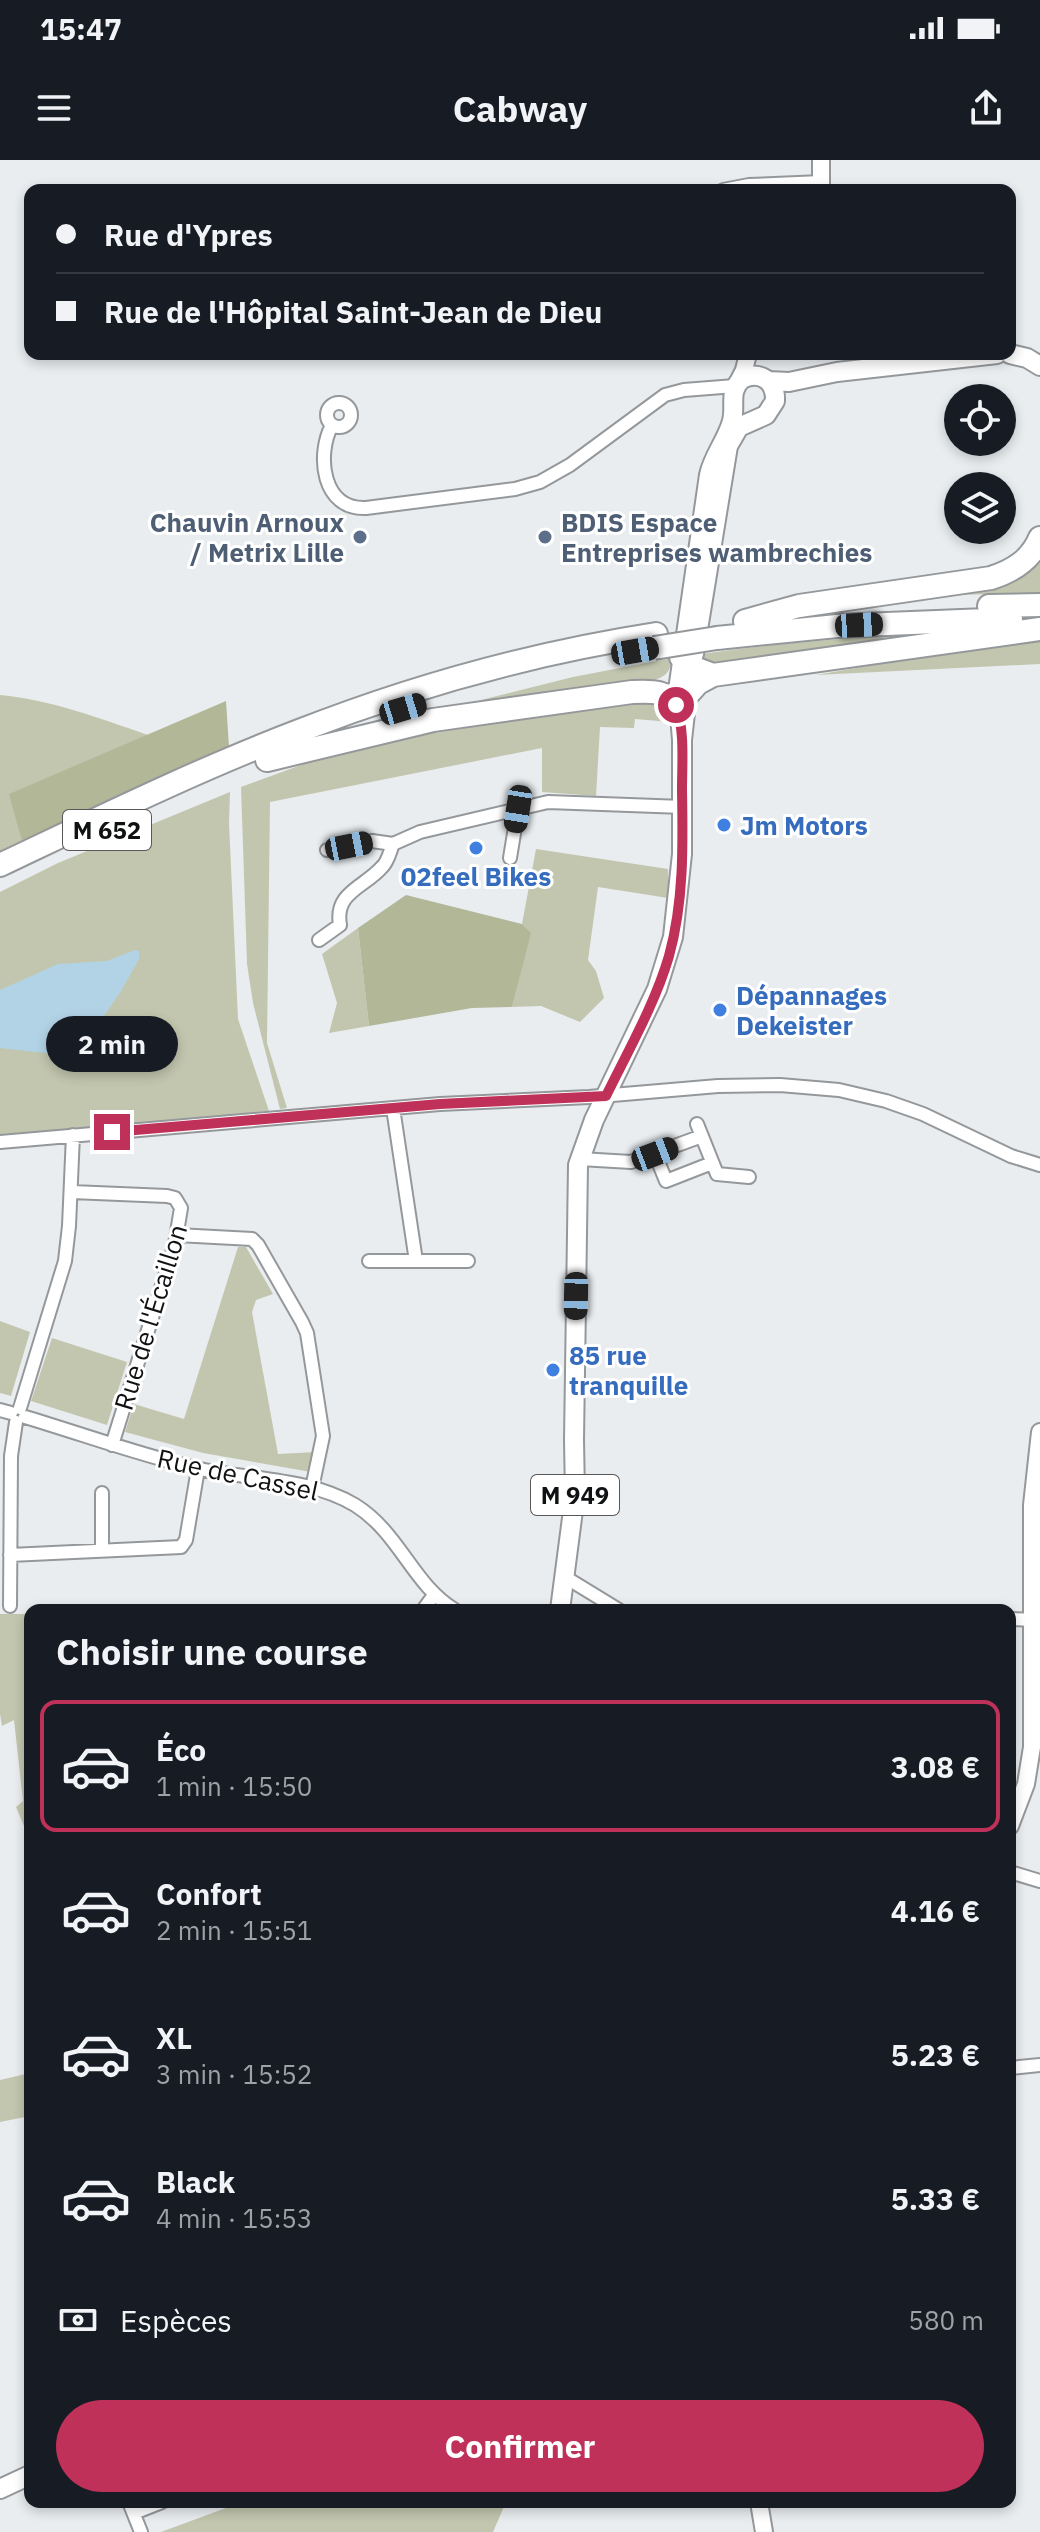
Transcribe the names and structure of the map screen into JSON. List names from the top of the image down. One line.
{"streets":{"highway":["M 652"],"main road":["M 949"],"street":["Rue de l'Écaillon","Rue de Cassel"]},"crossings":[["Rue de l'Écaillon","Rue de Cassel"]],"places":["Chauvin Arnoux / Metrix Lille","BDIS Espace Entreprises wambrechies","Jm Motors","02feel Bikes","Dépannages Dekeister","85 rue tranquille"],"page":{"status":"15:47","header":"Cabway","banner":["Rue d'Ypres","Rue de l'Hôpital Saint-Jean de Dieu"],"bubble":"2 min","heading":"Choisir une course","list":[{"name":"Éco","note":"1 min · 15:50","value":"3.08 €"},{"name":"Confort","note":"2 min · 15:51","value":"4.16 €"},{"name":"XL","note":"3 min · 15:52","value":"5.23 €"},{"name":"Black","note":"4 min · 15:53","value":"5.33 €"}],"pay":["Espèces","580 m"],"buttons":"Confirmer"}}
